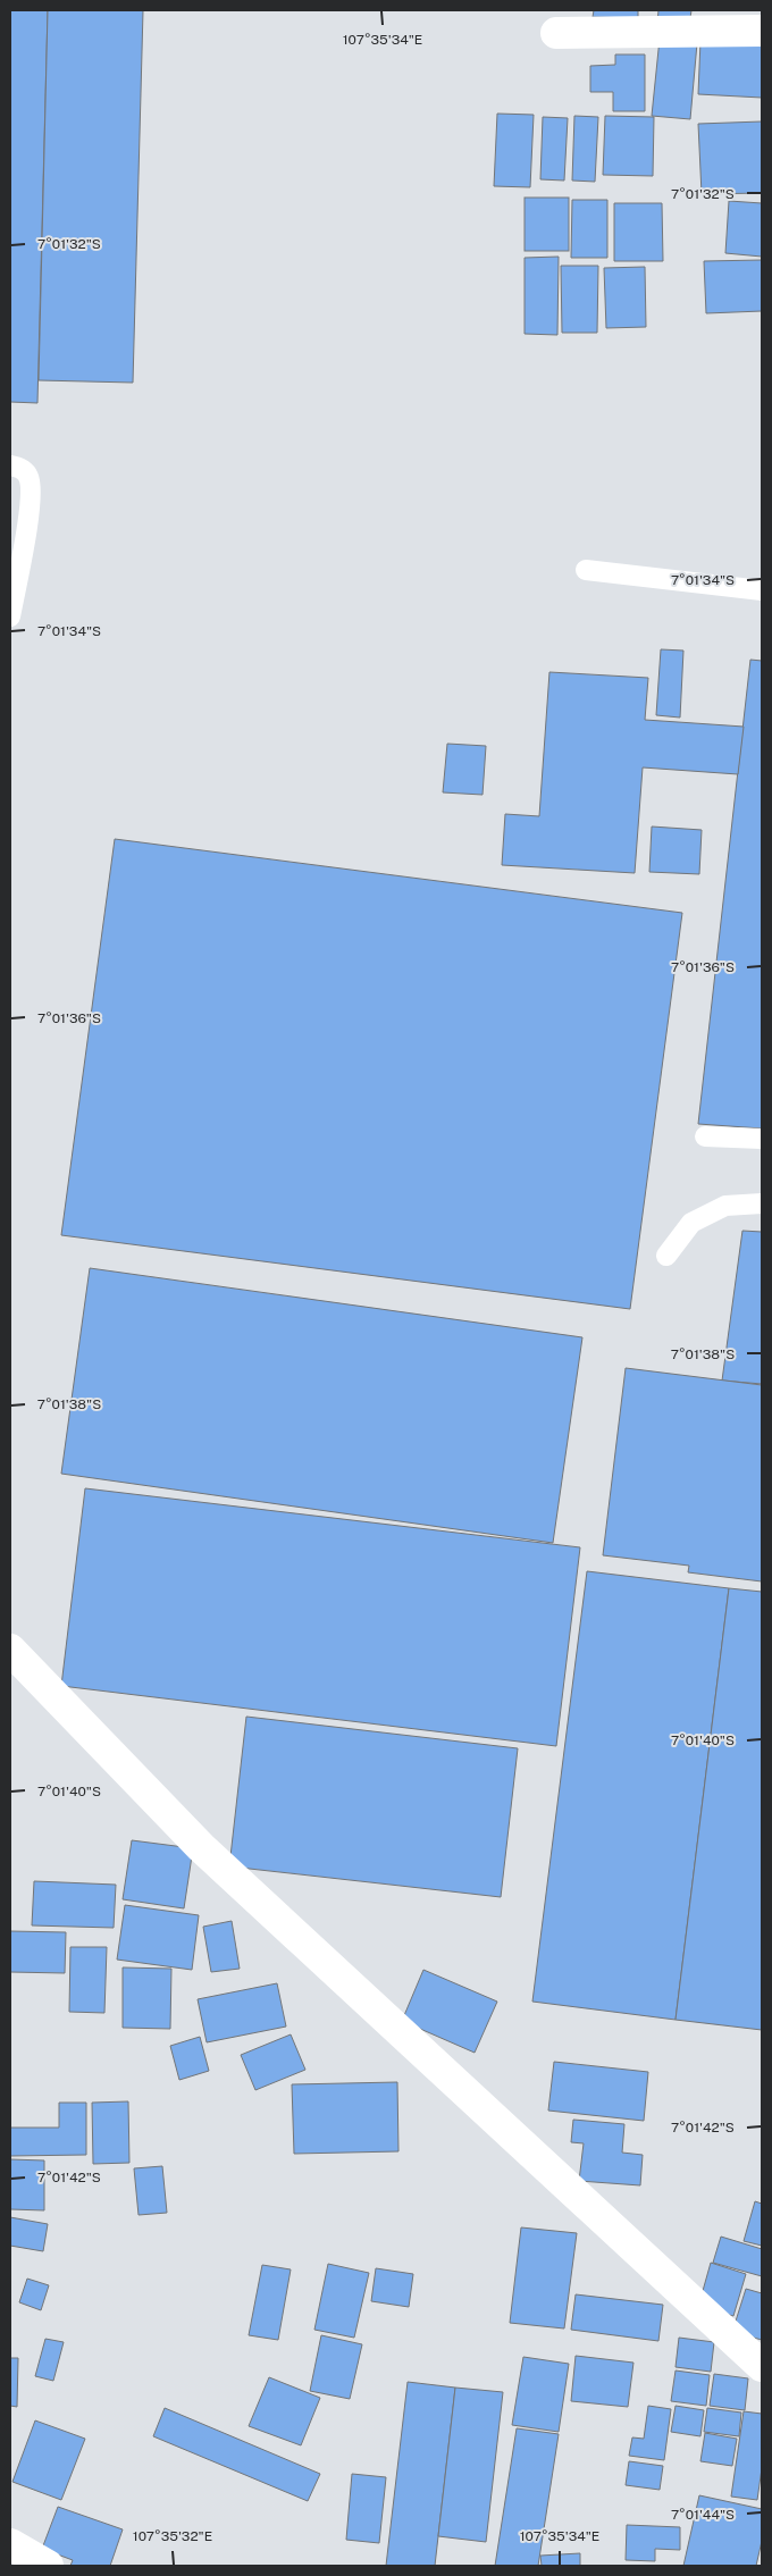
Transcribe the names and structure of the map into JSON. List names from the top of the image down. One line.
{"coordinates":["107°35'34\"E","7°01'32\"S","7°01'34\"S","7°01'36\"S","7°01'38\"S","7°01'40\"S","7°01'42\"S","7°01'44\"S","107°35'32\"E"]}
